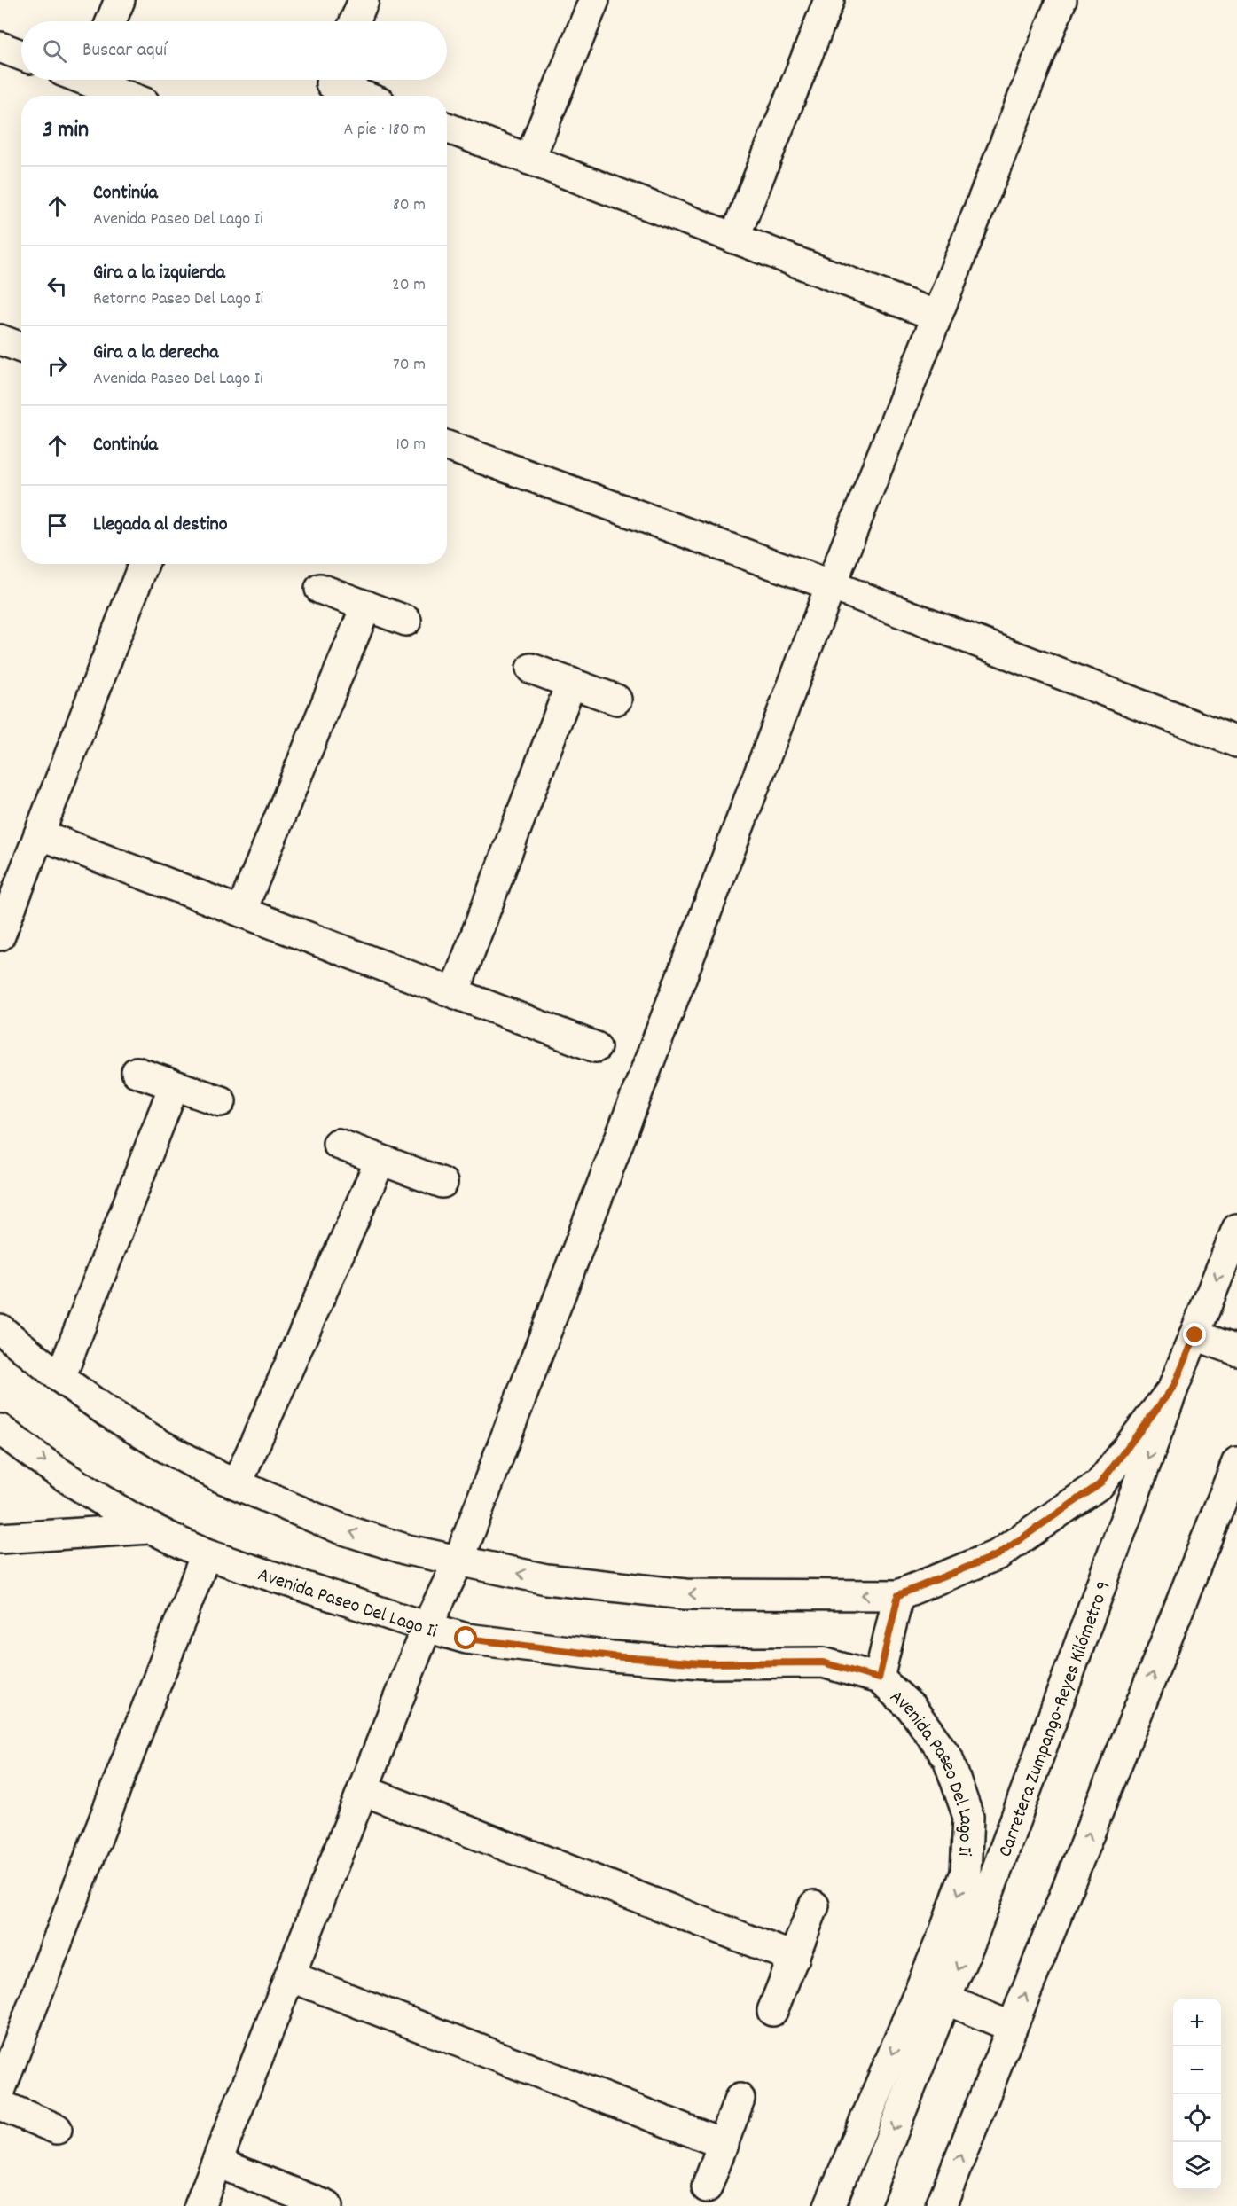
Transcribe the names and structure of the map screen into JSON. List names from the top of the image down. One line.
{"streets":{"street":["Avenida Paseo Del Lago Ii","Carretera Zumpango-Reyes Kilómetro 9"]},"one_way":["Avenida Paseo Del Lago Ii"],"page":{"search":"Buscar aquí","heading":["3 min","A pie · 180 m"],"list":[["Continúa","Avenida Paseo Del Lago Ii","80 m"],["Gira a la izquierda","Retorno Paseo Del Lago Ii","20 m"],["Gira a la derecha","Avenida Paseo Del Lago Ii","70 m"],["Continúa","10 m"],"Llegada al destino"],"map_buttons":["+","−"]}}
